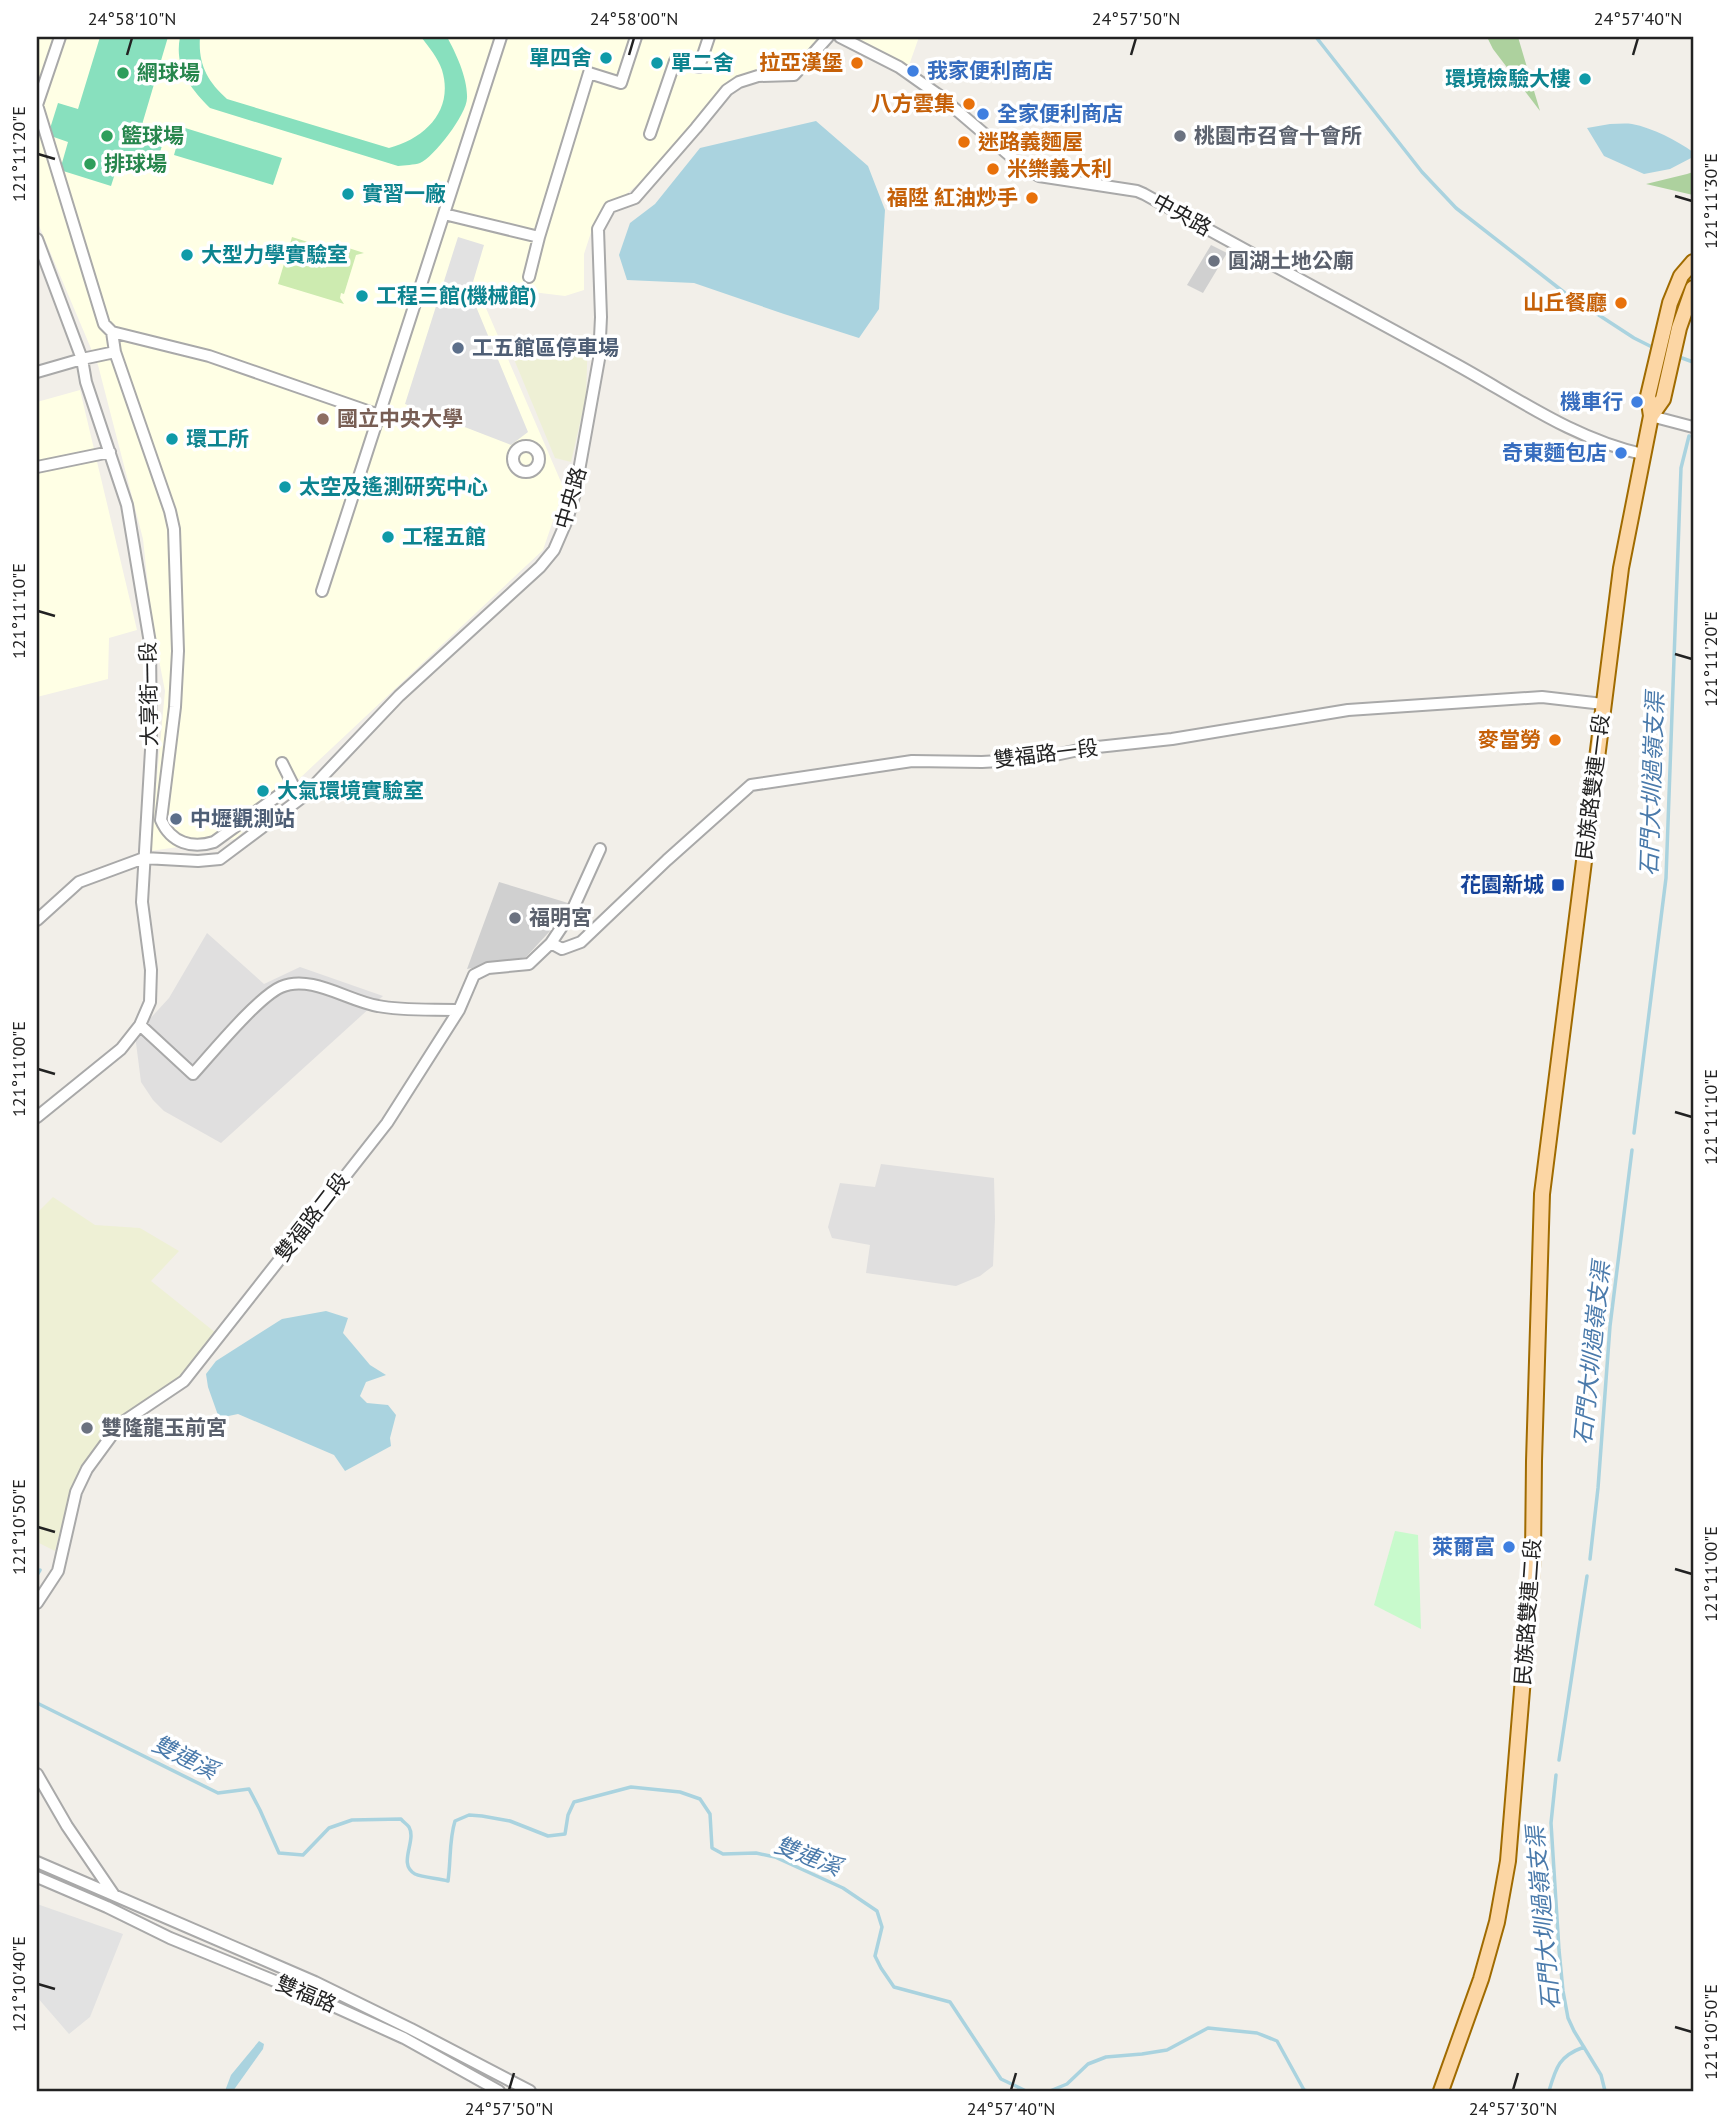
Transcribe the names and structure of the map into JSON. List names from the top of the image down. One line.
{"streets":{"main road":["民族路雙連一段","民族路雙連二段"],"street":["中央路","大享街一段","雙福路一段","雙福路二段","雙福路"]},"crossings":[["中央路","大享街一段"],["中央路","民族路雙連一段"],["雙福路一段","民族路雙連一段"],["雙福路一段","雙福路二段"],["民族路雙連一段","民族路雙連二段"]],"water":["石門大圳過嶺支渠","雙連溪"],"places":{"other":["單四舍","單二舍","拉亞漢堡","我家便利商店","網球場","環境檢驗大樓","八方雲集","全家便利商店","籃球場","桃園市召會十會所","迷路義麵屋","排球場","米樂義大利","實習一廠","福陞 紅油炒手","大型力學實驗室","圓湖土地公廟","工程三館(機械館)","山丘餐廳","工五館區停車場","機車行","國立中央大學","環工所","奇東麵包店","太空及遙測研究中心","工程五館","麥當勞","大氣環境實驗室","中壢觀測站","福明宮","雙隆龍玉前宮","萊爾富"],"transit":["花園新城"]},"coordinates":["24°58'10\"N","24°58'00\"N","24°57'50\"N","24°57'40\"N","121°11'20\"E","121°11'30\"E","121°11'10\"E","121°11'00\"E","121°10'50\"E","121°10'40\"E","24°57'30\"N"]}
